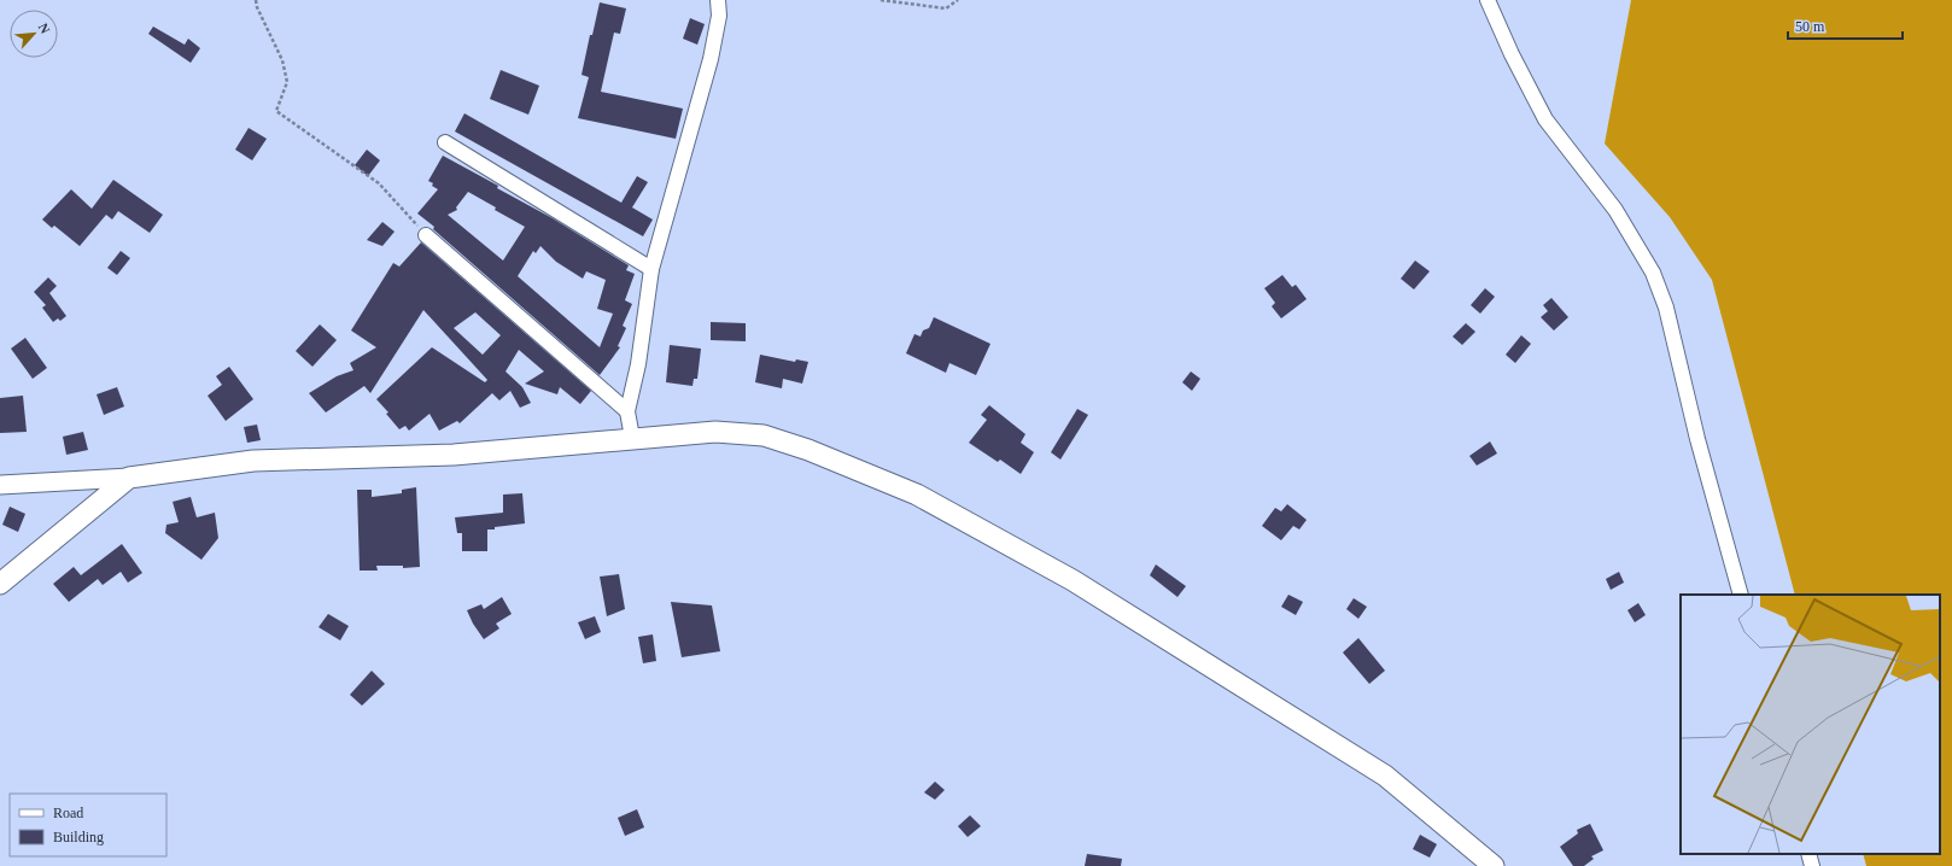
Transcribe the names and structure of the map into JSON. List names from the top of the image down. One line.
{"legend":["Road","Building"],"scale_bar":"50 m","north":"top right"}
